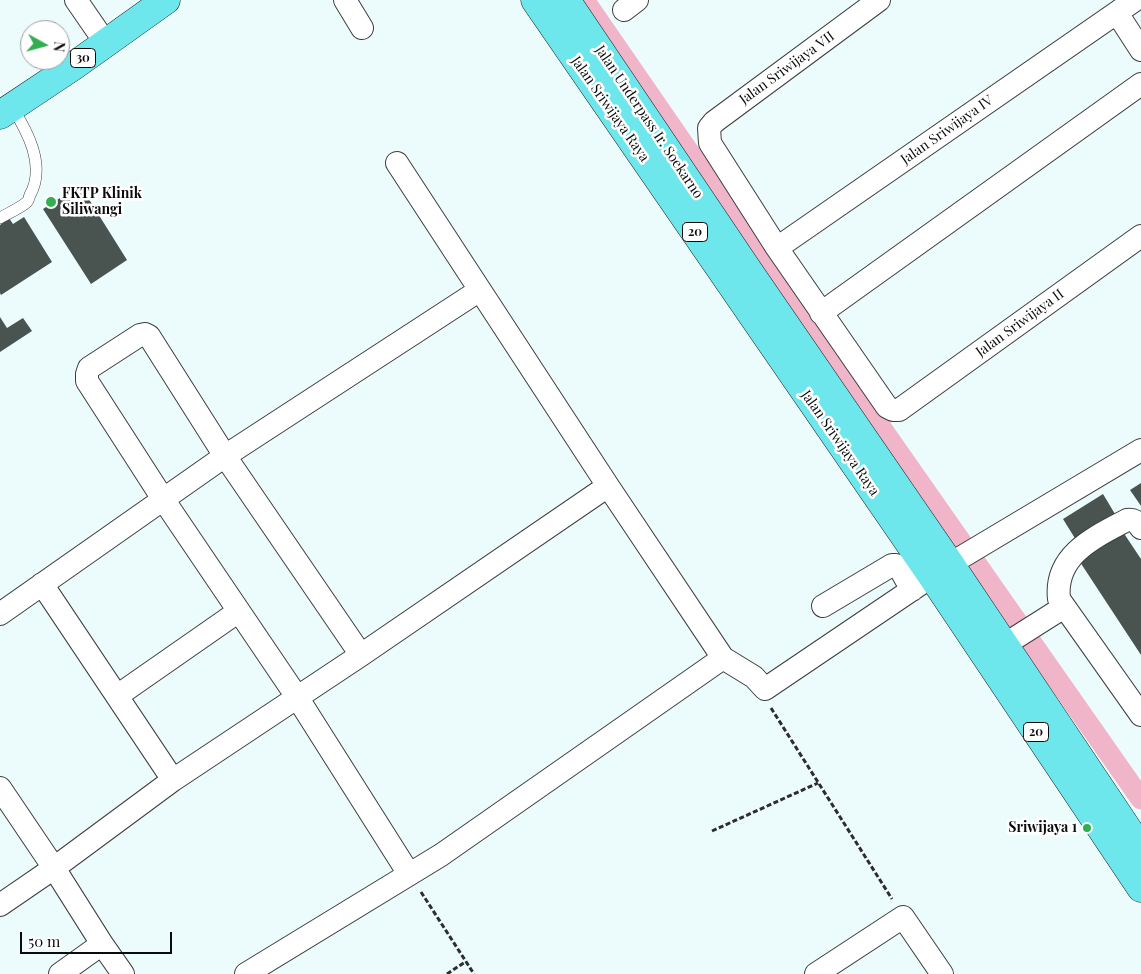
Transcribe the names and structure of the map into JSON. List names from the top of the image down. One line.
{"streets":{"main road":["30","Jalan Sriwijaya Raya","Jalan Underpass Ir. Soekarno","20"],"street":["Jalan Sriwijaya VII","Jalan Sriwijaya IV","Jalan Sriwijaya II"]},"crossings":[["Jalan Sriwijaya VII","Jalan Sriwijaya IV"],["Jalan Sriwijaya Raya","Jalan Underpass Ir. Soekarno"]],"places":["FKTP Klinik Siliwangi","Sriwijaya 1"],"scale_bar":"50 m","north":"right"}
